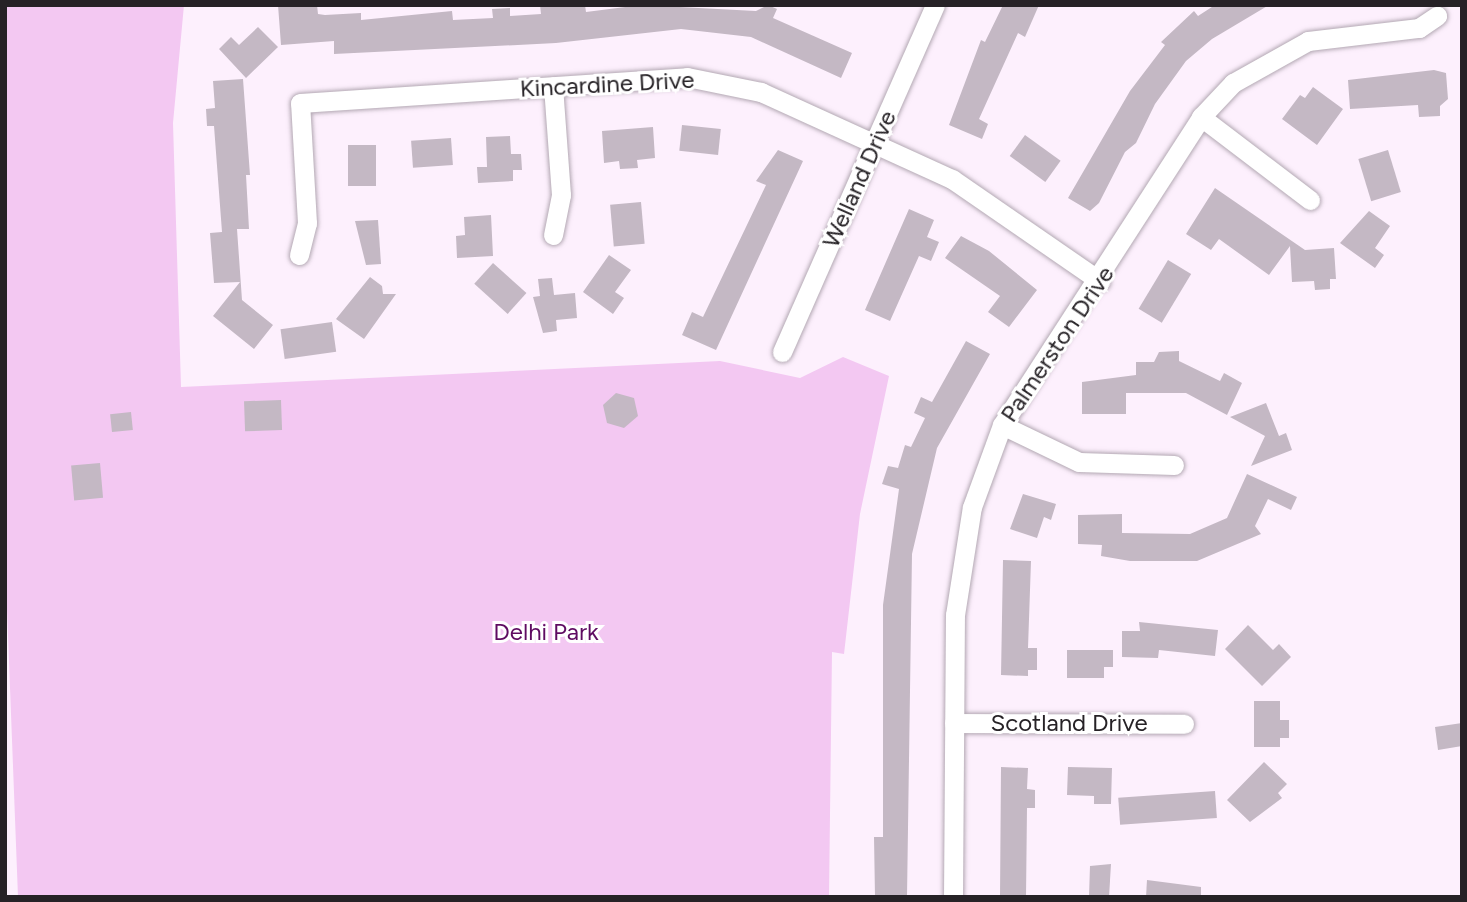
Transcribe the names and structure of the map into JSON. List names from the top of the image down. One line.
{"streets":{"street":["Kincardine Drive","Welland Drive","Palmerston Drive","Scotland Drive"]},"crossings":[["Kincardine Drive","Welland Drive"],["Kincardine Drive","Palmerston Drive"],["Palmerston Drive","Scotland Drive"]],"parks":["Delhi Park"]}
